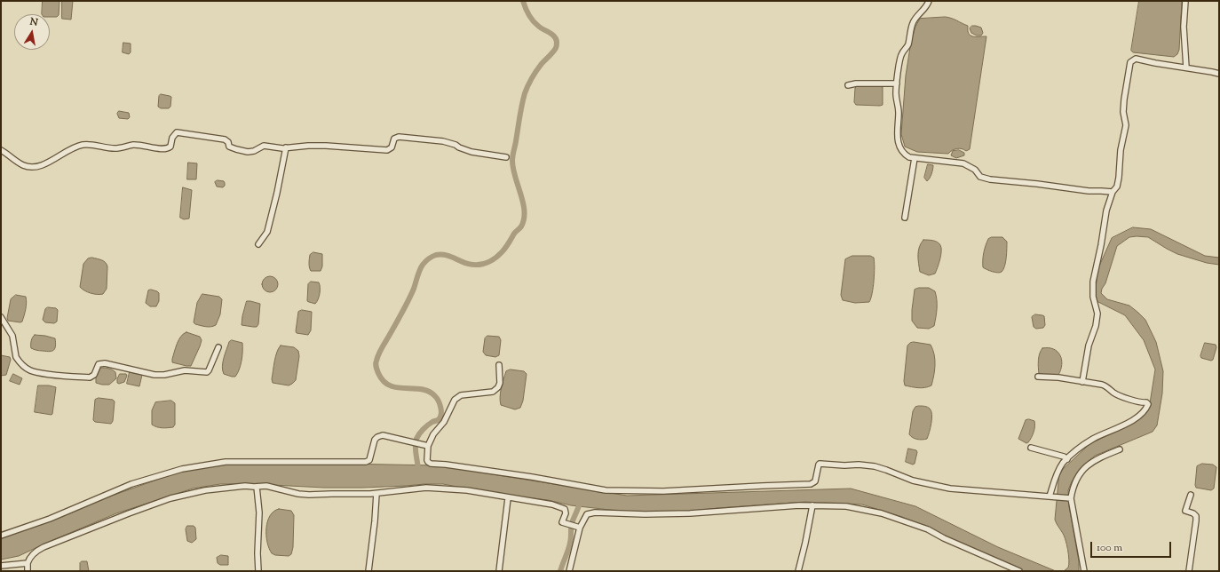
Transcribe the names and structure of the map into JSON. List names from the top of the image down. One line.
{"scale_bar":"100 m","north":"top"}
